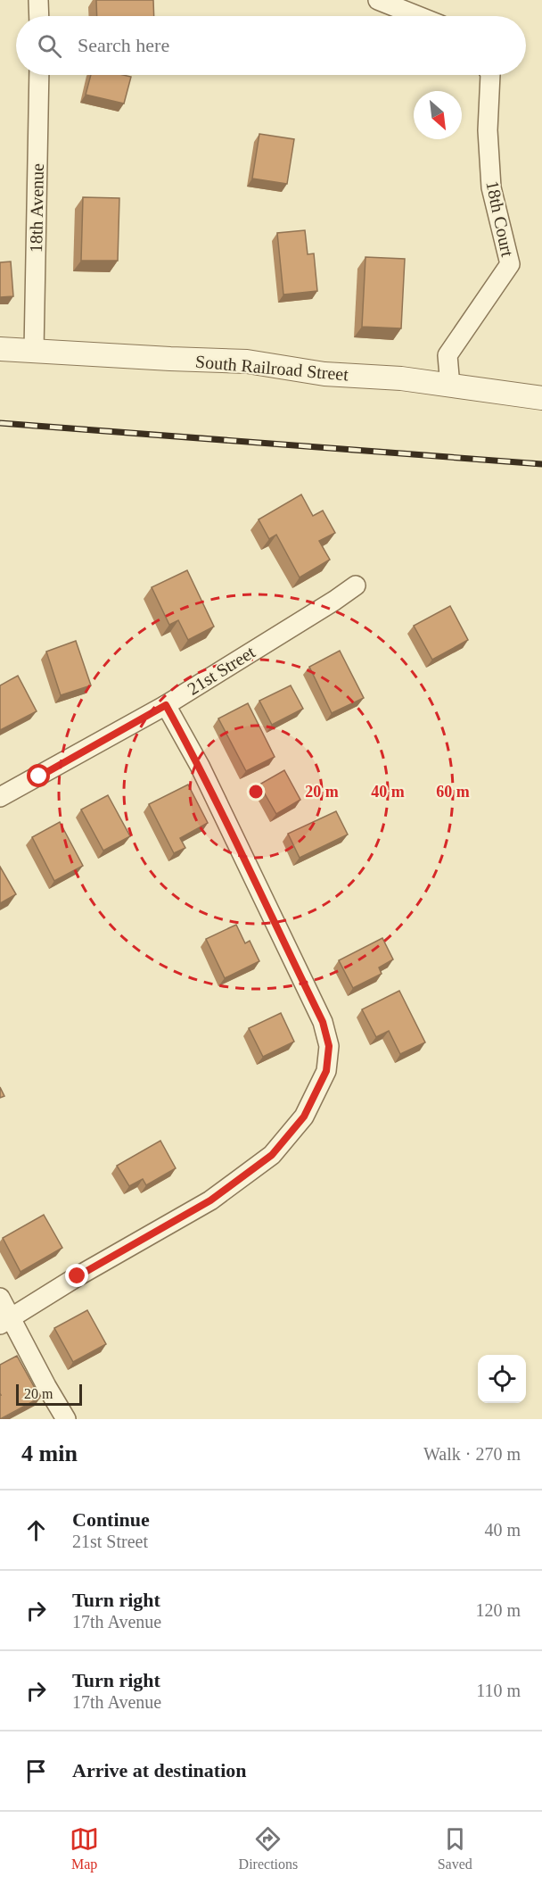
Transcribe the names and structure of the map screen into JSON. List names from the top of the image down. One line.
{"streets":{"street":["18th Avenue","18th Court","South Railroad Street","21st Street"]},"crossings":[["18th Avenue","South Railroad Street"],["18th Court","South Railroad Street"]],"scale_bar":"20 m","north":"bottom right","page":{"search":"Search here","scale":"20 m","heading":["4 min","Walk · 270 m"],"list":[["Continue","21st Street","40 m"],["Turn right","17th Avenue","120 m"],["Turn right","17th Avenue","110 m"],"Arrive at destination"],"nav":["Map","Directions","Saved"]},"rings":["20 m","40 m","60 m"]}
